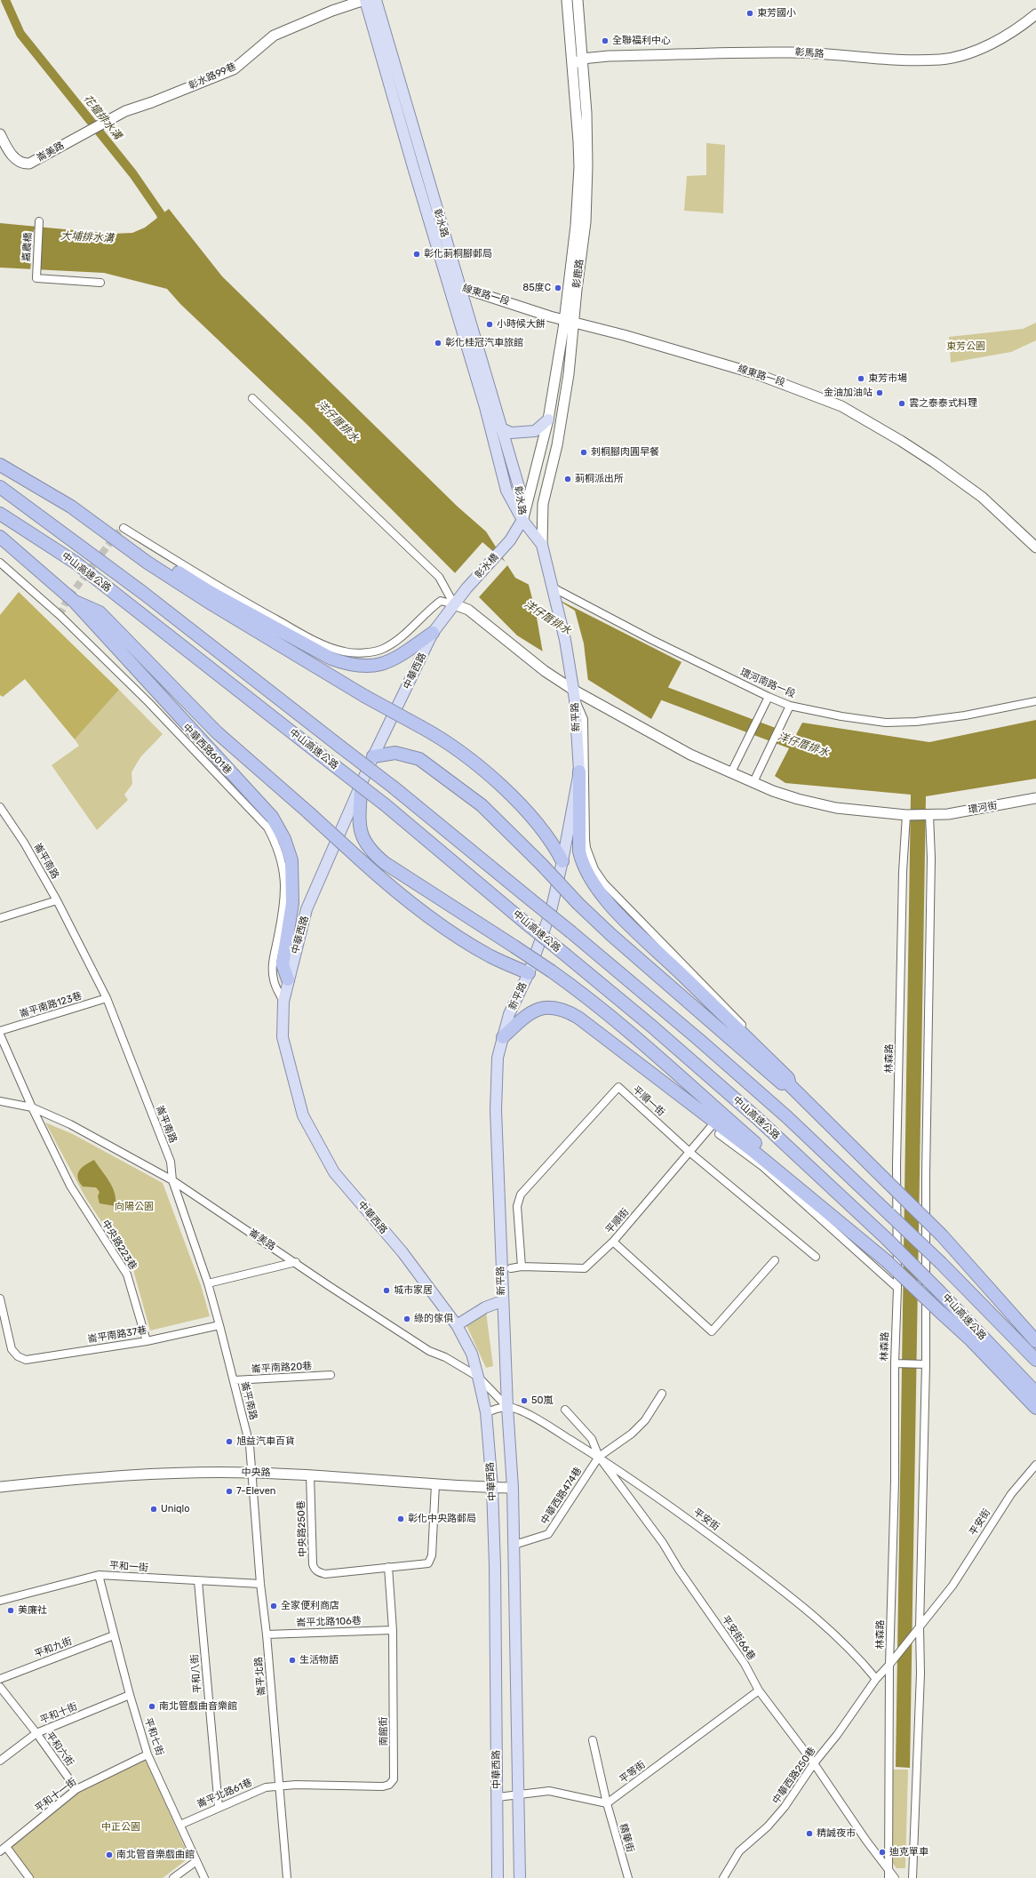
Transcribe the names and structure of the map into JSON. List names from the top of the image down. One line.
{"streets":{"highway":["中山高速公路"],"main road":["彰水路","彰水橋","中華西路","新平路"],"street":["彰馬路","彰水路99巷","崙美路","嘉農橋","彰鹿路","線東路一段","環河南路一段","中華西路601巷","環河街","崙平南路","崙平南路123巷","林森路","平順一街","平順街","中央路223巷","崙平南路37巷","崙平南路20巷","中央路","中華西路474巷","平安街","中央路250巷","平和一街","崙平北路106巷","平安街66巷","平和九街","平和八街","崙平北路","平和十街","南館街","平和七街","平和六街","平等街","中華西路250巷","崙平北路61巷","平和十一街","精華街"]},"crossings":[["彰馬路","彰鹿路"],["彰水路99巷","崙美路"],["彰水路99巷","彰水路"],["崙美路","中華西路"],["崙美路","新平路"],["崙美路","崙平南路"],["崙美路","中央路223巷"],["崙美路","平安街"],["彰水路","彰鹿路"],["彰水路","線東路一段"],["彰水路","彰水橋"],["彰水路","新平路"],["彰鹿路","線東路一段"],["彰鹿路","彰水橋"],["彰鹿路","新平路"],["彰水橋","中華西路"],["彰水橋","新平路"],["中華西路","新平路"],["中華西路","中華西路601巷"],["中華西路","環河街"],["中華西路","中央路"],["中華西路","中華西路474巷"],["環河南路一段","新平路"],["新平路","環河街"],["新平路","中央路"],["新平路","平安街"],["環河街","林森路"],["崙平南路","崙平南路123巷"],["崙平南路","崙平南路37巷"],["崙平南路","崙平南路20巷"],["崙平南路","中央路"],["崙平南路","崙平北路"],["林森路","平安街"],["林森路","平安街66巷"],["平順一街","平順街"],["中央路223巷","崙平南路37巷"],["中央路","中央路250巷"],["中央路","崙平北路"],["中華西路474巷","平安街"],["中華西路474巷","平安街66巷"],["平安街","平安街66巷"],["平安街","中華西路250巷"],["中央路250巷","南館街"],["平和一街","平和八街"],["平和一街","崙平北路"],["平和一街","平和七街"],["崙平北路106巷","崙平北路"],["崙平北路106巷","南館街"],["平安街66巷","平等街"],["平安街66巷","中華西路250巷"],["平和九街","平和七街"],["平和八街","崙平北路61巷"],["崙平北路","南館街"],["崙平北路","崙平北路61巷"],["平和十街","平和七街"],["平和十街","平和六街"],["南館街","崙平北路61巷"],["平和七街","崙平北路61巷"],["平和七街","平和十一街"],["平和六街","平和十一街"],["平等街","精華街"]],"water":["花壇排水溝","大埔排水溝","洋仔厝排水"],"parks":["東芳公園","向陽公園","中正公園"],"places":["東芳國小","全聯福利中心","彰化莿桐腳郵局","85度C","小時候大餅","彰化桂冠汽車旅館","東芳市場","金油加油站","雲之泰泰式料理","刺桐腳肉圓早餐","莿桐派出所","城市家居","綠的傢俱","50嵐","旭益汽車百貨","7-Eleven","Uniqlo","彰化中央路郵局","全家便利商店","美廉社","生活物語","南北管戲曲音樂館","精誠夜市","迪克單車","南北管音樂戲曲館"]}
